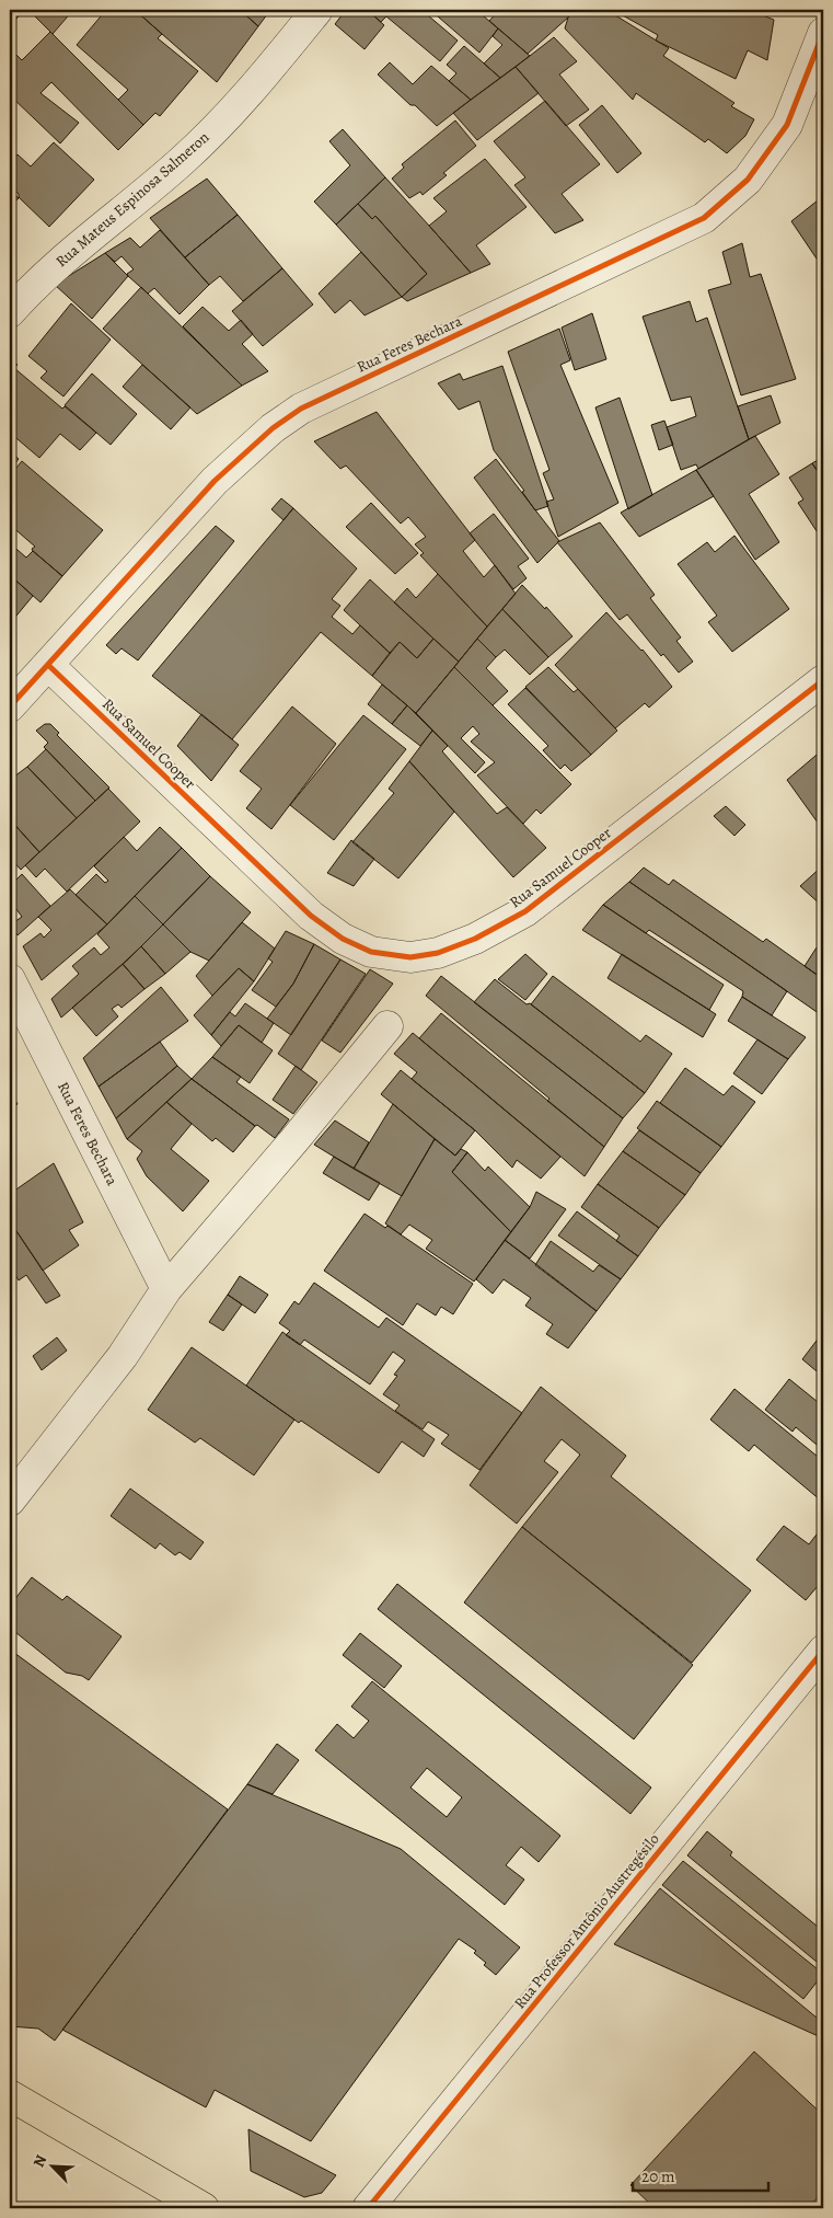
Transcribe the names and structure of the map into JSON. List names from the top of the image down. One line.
{"streets":{"street":["Rua Mateus Espinosa Salmeron","Rua Feres Bechara","Rua Samuel Cooper","Rua Professor Antônio Austregésilo"]},"crossings":[["Rua Feres Bechara","Rua Samuel Cooper"]],"scale_bar":"20 m","north":"top left"}
